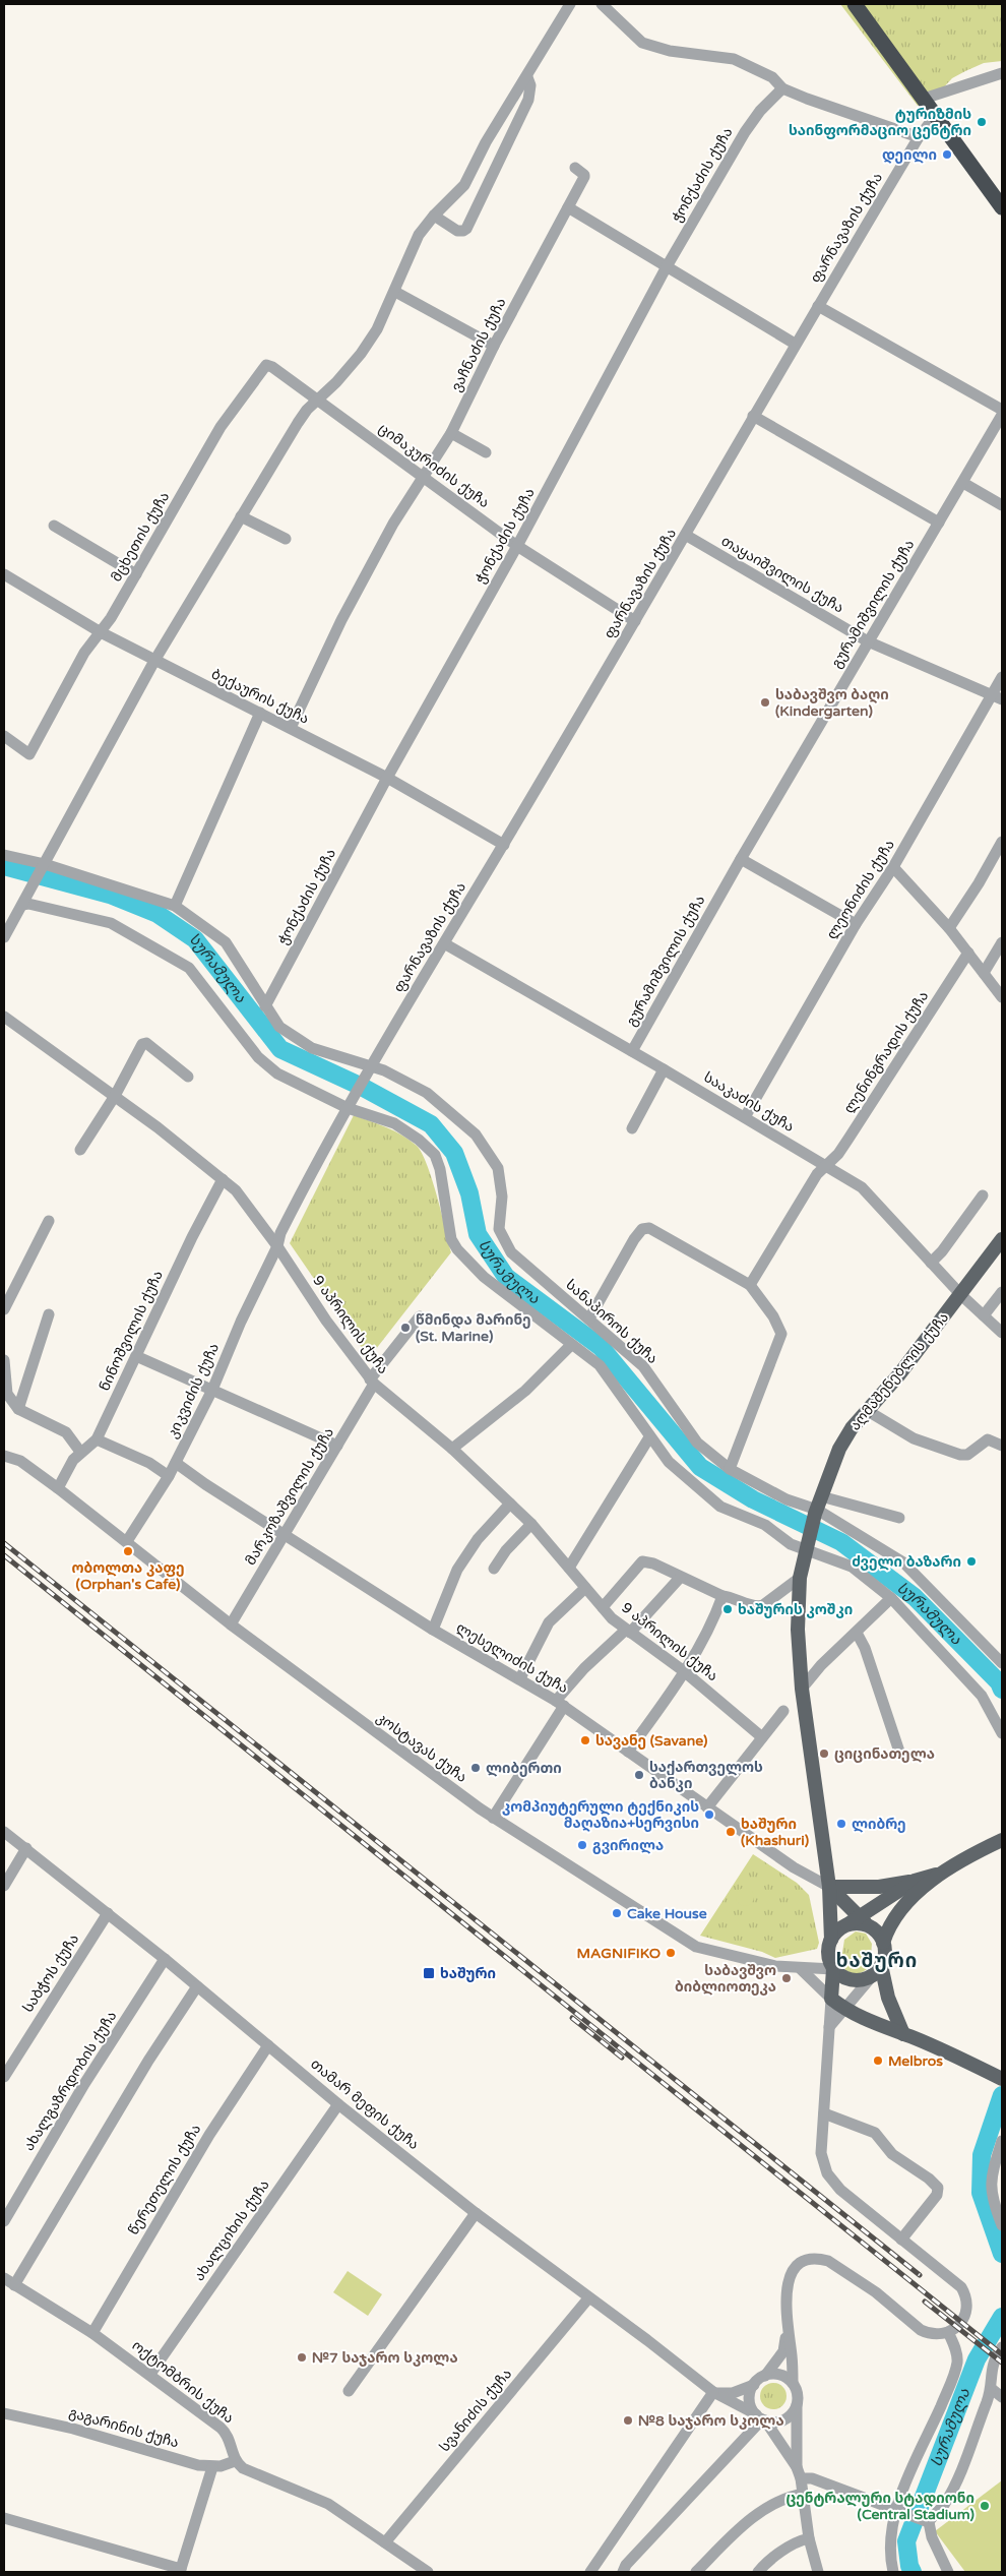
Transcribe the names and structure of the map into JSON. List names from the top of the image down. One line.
{"streets":{"main road":["აღმაშენებლის ქუჩა"],"street":["ჭონქაძის ქუჩა","ფარნავაზის ქუჩა","ვაჩნაძის ქუჩა","ციმაკურიძის ქუჩა","მცხეთის ქუჩა","თაყაიშვილის ქუჩა","გურამიშვილის ქუჩა","ბექაურის ქუჩა","ლეონიძის ქუჩა","ლენინგრადის ქუჩა","სააკაძის ქუჩა","სანაპიროს ქუჩა","9 აპრილის ქუჩა","ნინოშვილის ქუჩა","კიკვიძის ქუჩა","მარკოზაშვილის ქუჩა","ლესელიძის ქუჩა","კოსტავას ქუჩა","საბჭოს ქუჩა","ახალგაზრდობის ქუჩა","თამარ მეფის ქუჩა","წერეთელის ქუჩა","ახალციხის ქუჩა","ოქტომბრის ქუჩა","სვანიძის ქუჩა","გაგარინის ქუჩა"]},"crossings":[["ჭონქაძის ქუჩა","ციმაკურიძის ქუჩა"],["ჭონქაძის ქუჩა","ბექაურის ქუჩა"],["ჭონქაძის ქუჩა","სანაპიროს ქუჩა"],["ფარნავაზის ქუჩა","ციმაკურიძის ქუჩა"],["ფარნავაზის ქუჩა","თაყაიშვილის ქუჩა"],["ფარნავაზის ქუჩა","ბექაურის ქუჩა"],["ფარნავაზის ქუჩა","სააკაძის ქუჩა"],["ფარნავაზის ქუჩა","სანაპიროს ქუჩა"],["ვაჩნაძის ქუჩა","ციმაკურიძის ქუჩა"],["ვაჩნაძის ქუჩა","ბექაურის ქუჩა"],["ციმაკურიძის ქუჩა","მცხეთის ქუჩა"],["მცხეთის ქუჩა","ბექაურის ქუჩა"],["თაყაიშვილის ქუჩა","გურამიშვილის ქუჩა"],["თაყაიშვილის ქუჩა","ლეონიძის ქუჩა"],["გურამიშვილის ქუჩა","სააკაძის ქუჩა"],["ლეონიძის ქუჩა","სააკაძის ქუჩა"],["ლენინგრადის ქუჩა","სააკაძის ქუჩა"],["სააკაძის ქუჩა","აღმაშენებლის ქუჩა"],["სანაპიროს ქუჩა","აღმაშენებლის ქუჩა"],["9 აპრილის ქუჩა","ნინოშვილის ქუჩა"],["9 აპრილის ქუჩა","კიკვიძის ქუჩა"],["9 აპრილის ქუჩა","მარკოზაშვილის ქუჩა"],["ნინოშვილის ქუჩა","კოსტავას ქუჩა"],["კიკვიძის ქუჩა","ლესელიძის ქუჩა"],["კიკვიძის ქუჩა","კოსტავას ქუჩა"],["მარკოზაშვილის ქუჩა","ლესელიძის ქუჩა"],["მარკოზაშვილის ქუჩა","კოსტავას ქუჩა"],["საბჭოს ქუჩა","თამარ მეფის ქუჩა"],["ახალგაზრდობის ქუჩა","თამარ მეფის ქუჩა"],["თამარ მეფის ქუჩა","წერეთელის ქუჩა"],["თამარ მეფის ქუჩა","ახალციხის ქუჩა"],["თამარ მეფის ქუჩა","სვანიძის ქუჩა"],["წერეთელის ქუჩა","ოქტომბრის ქუჩა"],["ახალციხის ქუჩა","ოქტომბრის ქუჩა"]],"districts":["ხაშური"],"water":["სურამულა"],"places":{"other":["ტურიზმის საინფორმაციო ცენტრი","დეილი","საბავშვო ბაღი (Kindergarten)","წმინდა მარინე (St. Marine)","ობოლთა კაფე (Orphan's Cafe)","ძველი ბაზარი","ხაშურის კოშკი","სავანე (Savane)","ციცინათელა","ლიბერთი","საქართველოს ბანკი","კომპიუტერული ტექნიკის მაღაზია+სერვისი","ლიბრე","ხაშური (Khashuri)","გვირილა","Cake House","MAGNIFIKO","საბავშვო ბიბლიოთეკა","Melbros","№7 საჯარო სკოლა","№8 საჯარო სკოლა","ცენტრალური სტადიონი (Central Stadium)"],"transit":["ხაშური"]}}
